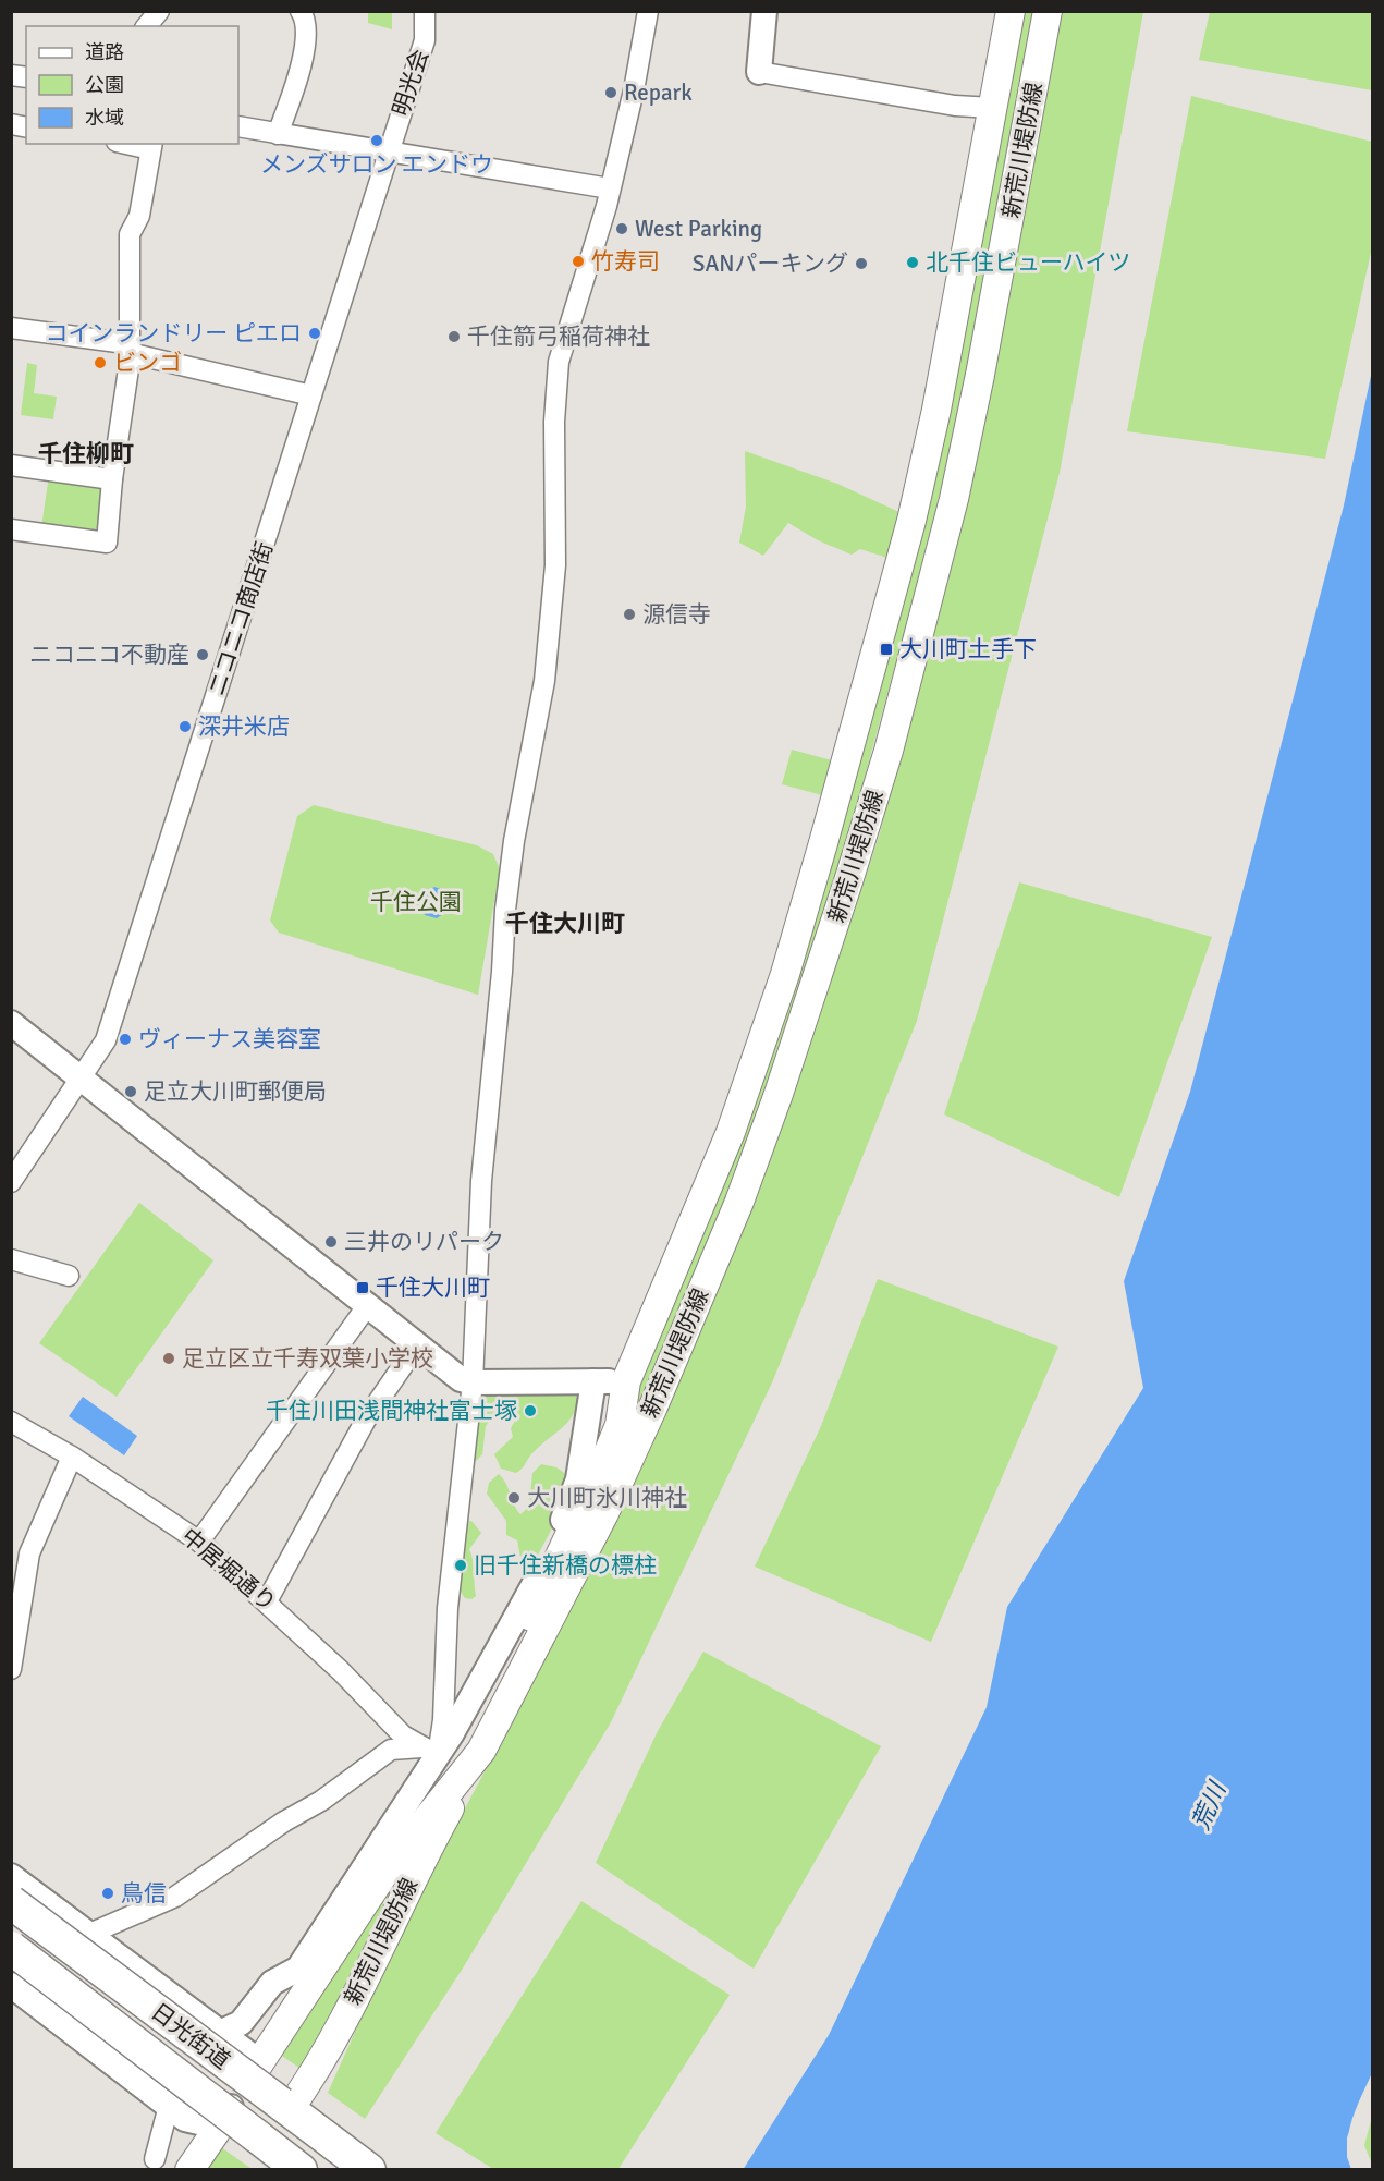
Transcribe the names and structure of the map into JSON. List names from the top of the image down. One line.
{"streets":{"highway":["日光街道"],"main road":["新荒川堤防線"],"street":["明光会","ニコニコ商店街","中居堀通り"]},"crossings":[["明光会","ニコニコ商店街"],["新荒川堤防線","日光街道"]],"districts":["千住柳町","千住大川町"],"water":["荒川"],"parks":["千住公園"],"places":{"other":["Repark","メンズサロン エンドウ","West Parking","竹寿司","北千住ビューハイツ","SANパーキング","コインランドリー ピエロ","千住箭弓稲荷神社","ビンゴ","源信寺","ニコニコ不動産","深井米店","ヴィーナス美容室","足立大川町郵便局","三井のリパーク","足立区立千寿双葉小学校","千住川田浅間神社富士塚","大川町氷川神社","旧千住新橋の標柱","鳥信"],"transit":["大川町土手下","千住大川町"]},"legend":["道路","公園","水域"]}
